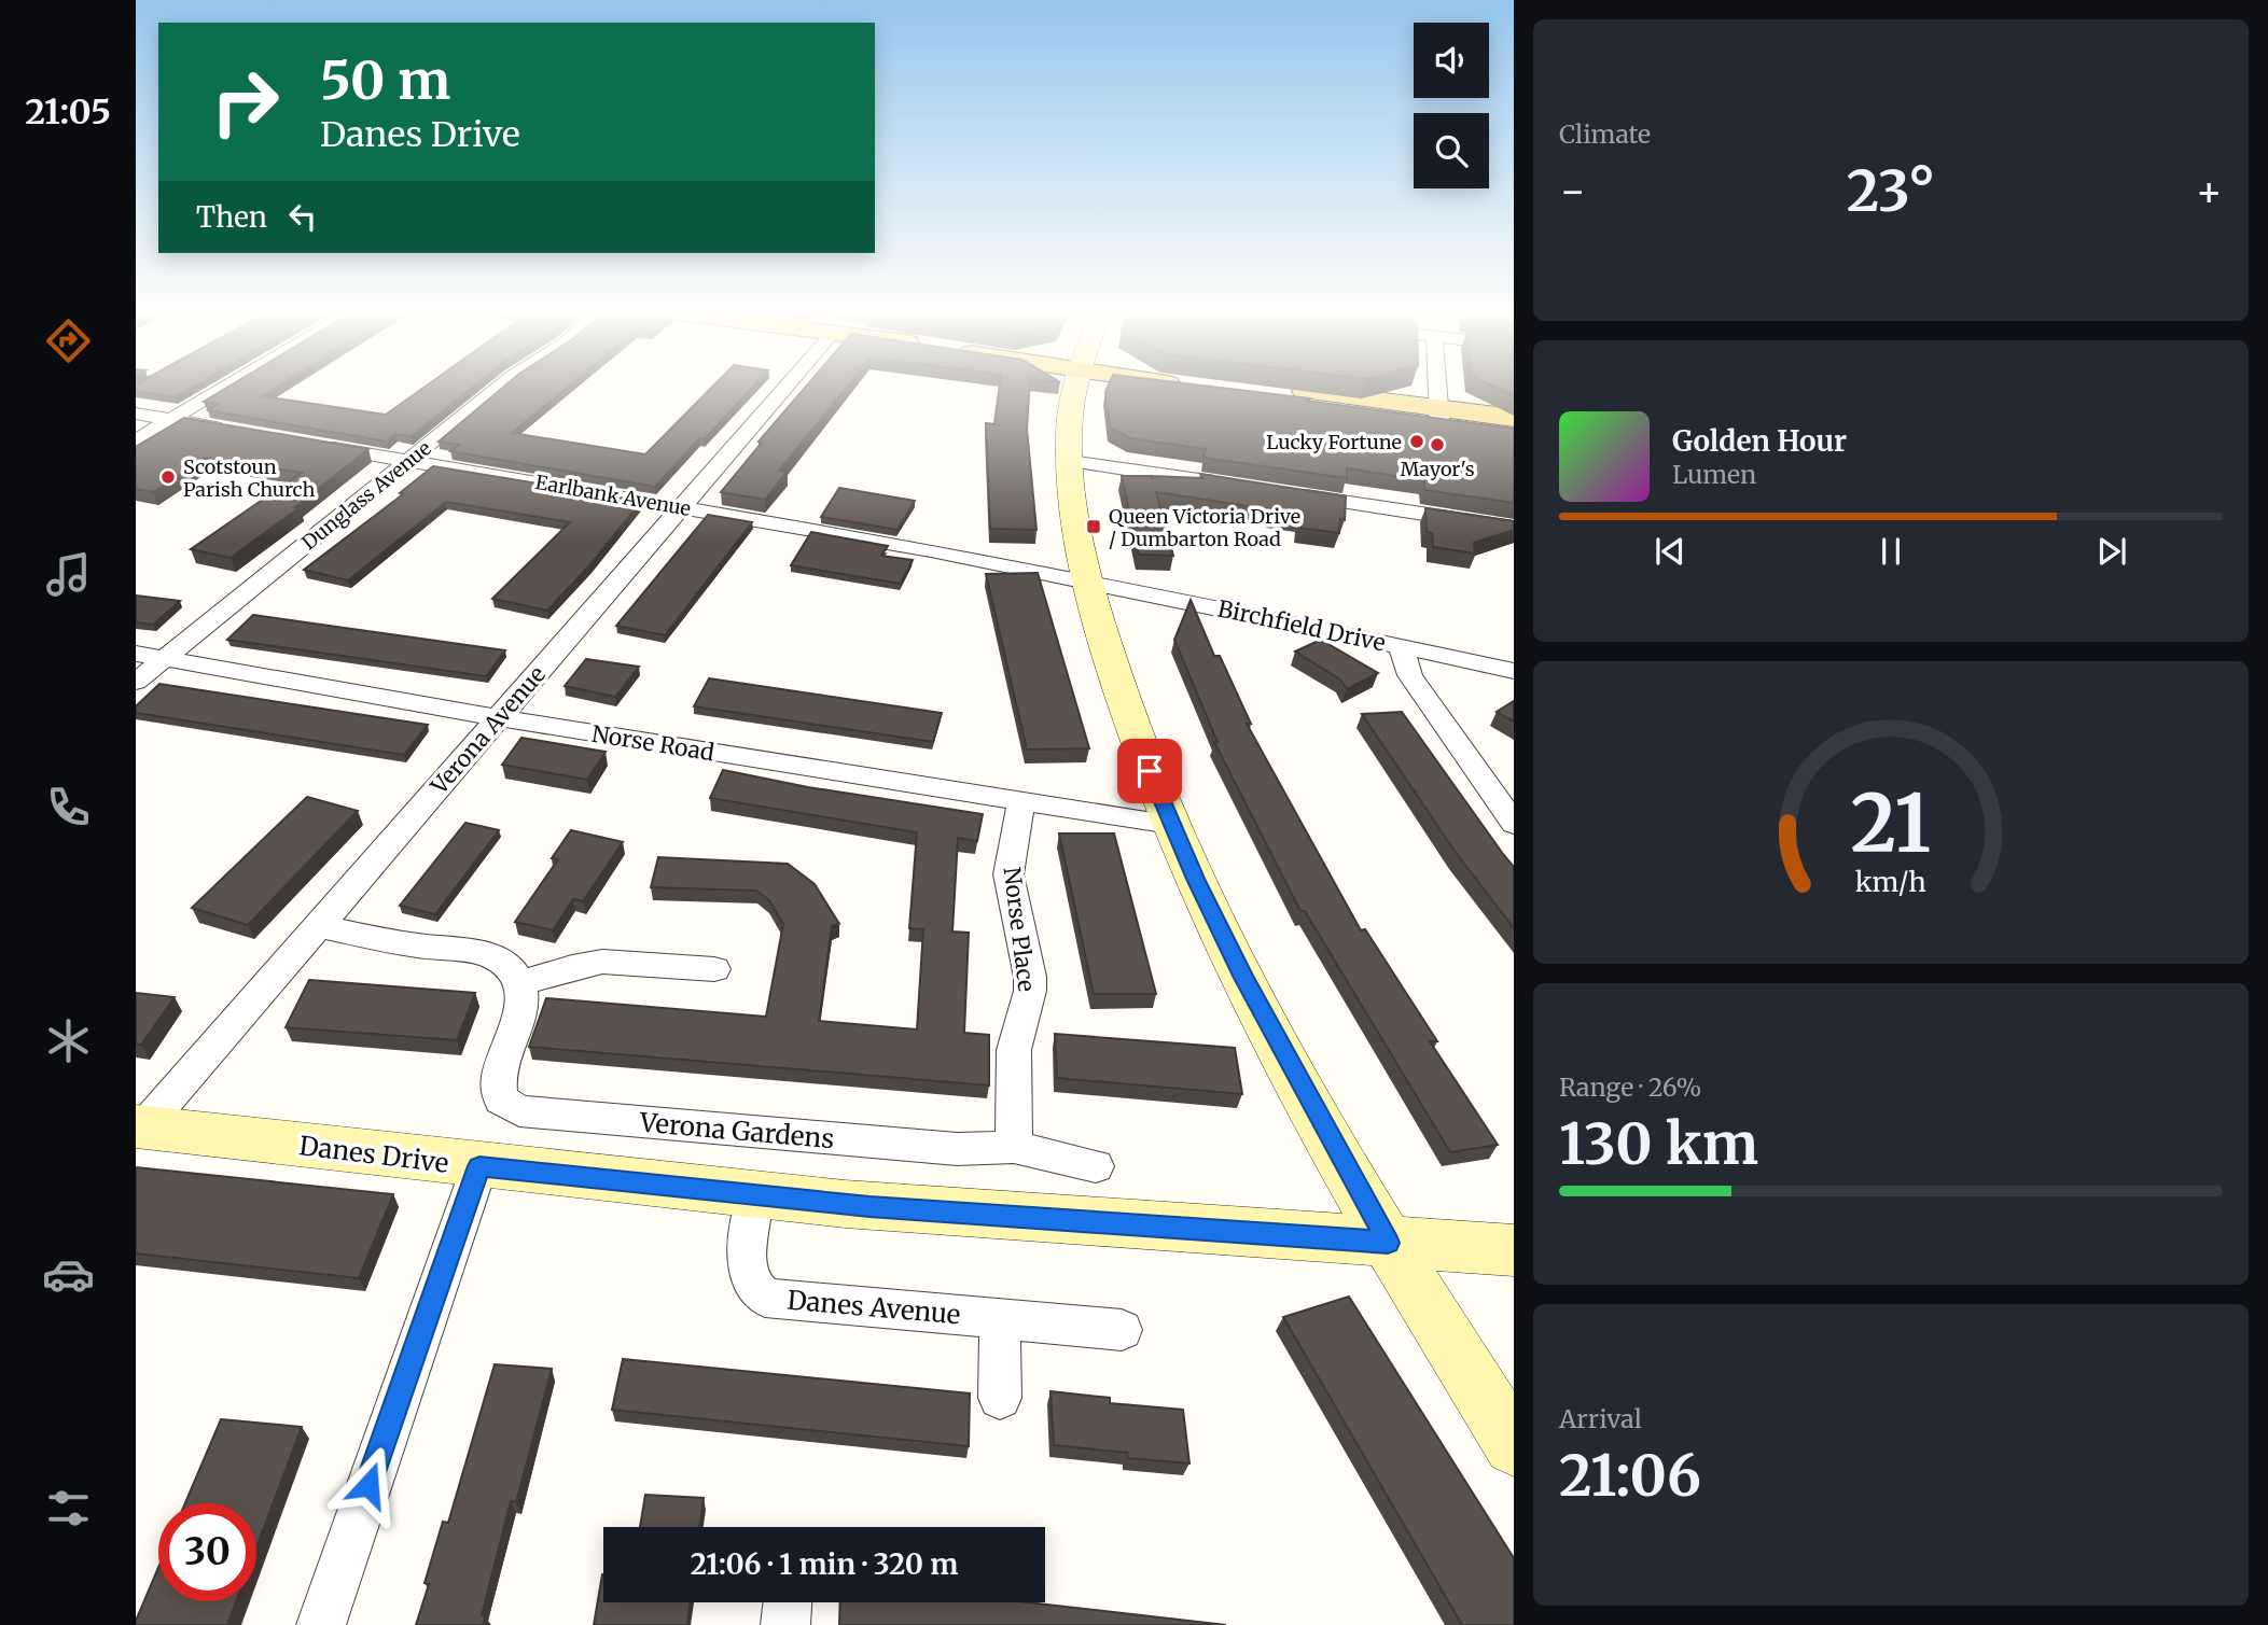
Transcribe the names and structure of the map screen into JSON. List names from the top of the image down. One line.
{"streets":{"street":["Dunglass Avenue","Earlbank Avenue","Birchfield Drive","Verona Avenue","Norse Road","Norse Place","Verona Gardens","Danes Drive","Danes Avenue"]},"crossings":[["Dunglass Avenue","Earlbank Avenue"],["Dunglass Avenue","Norse Road"],["Earlbank Avenue","Birchfield Drive"],["Earlbank Avenue","Verona Avenue"],["Verona Avenue","Norse Road"],["Verona Avenue","Danes Drive"],["Norse Road","Norse Place"],["Norse Place","Verona Gardens"],["Danes Drive","Danes Avenue"]],"places":{"other":["Lucky Fortune","Mayor's","Scotstoun Parish Church"],"transit":["Queen Victoria Drive / Dumbarton Road"]},"page":{"tabs":"21:05","tile":["Climate",["Range · 26%","130 km"],["Arrival","21:06"]],"turn":["50 m","Danes Drive"],"heat":["−","23°","+"],"then":"Then","song":["Golden Hour","Lumen"],"limit":"30","trip":"21:06 · 1 min · 320 m","gauge":["21","km/h"]}}
